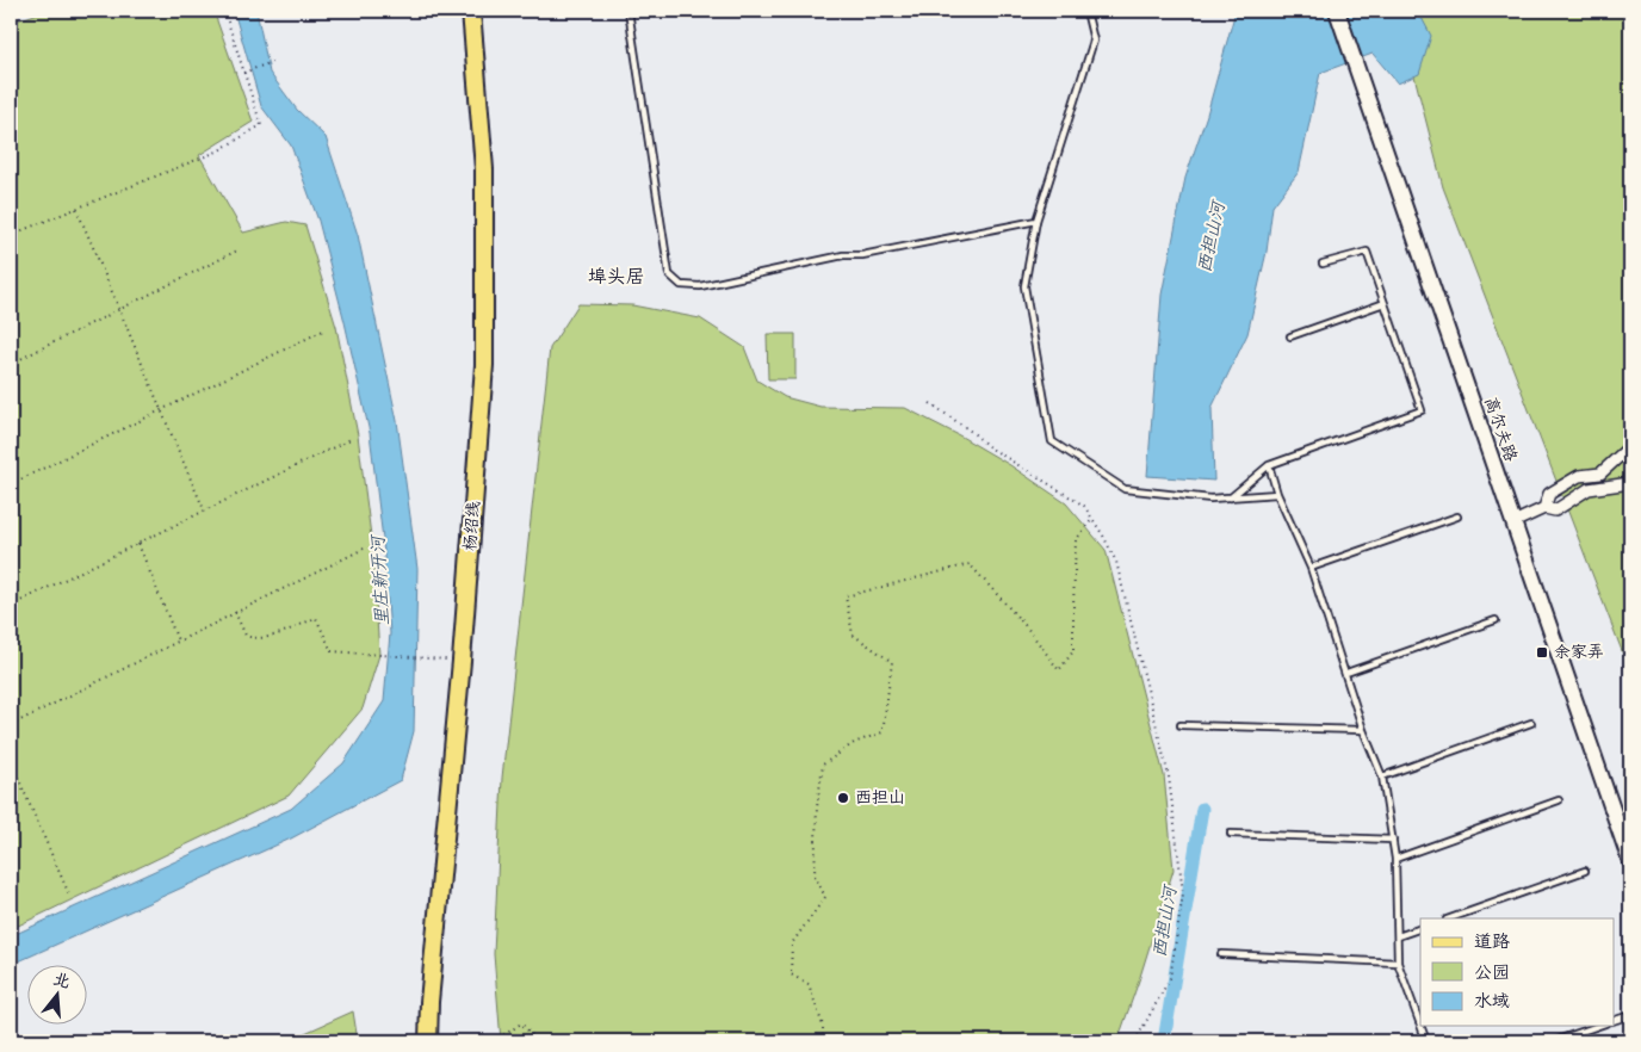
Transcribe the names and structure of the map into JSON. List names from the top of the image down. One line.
{"streets":{"main road":["杨绍线"],"street":["高尔夫路"]},"districts":["埠头居"],"water":["西担山河","里庄新开河"],"places":{"transit":["余家弄"],"other":["西担山"]},"legend":["道路","公园","水域"],"north":"top"}
